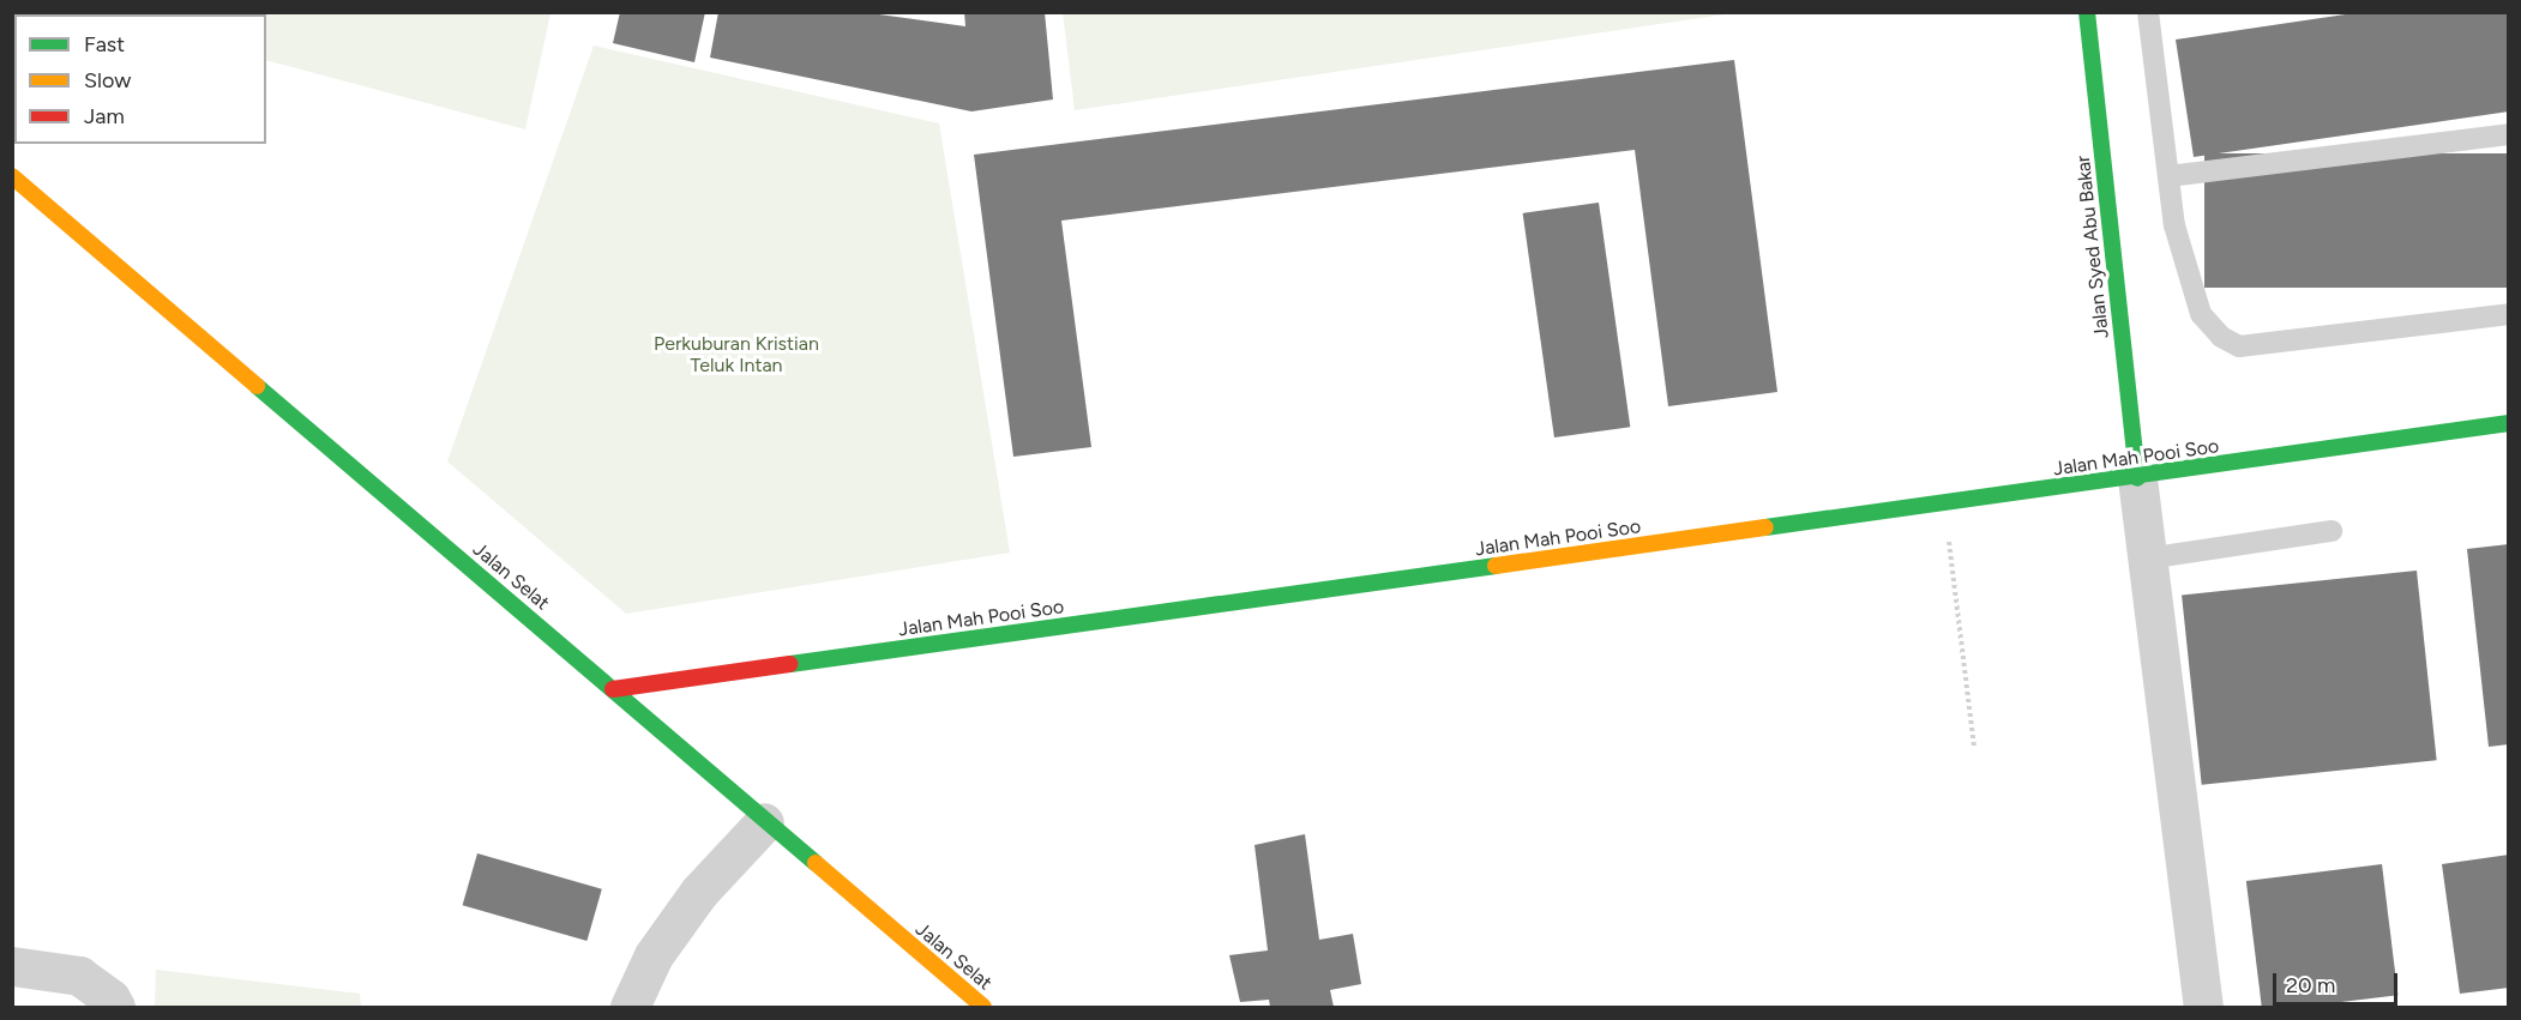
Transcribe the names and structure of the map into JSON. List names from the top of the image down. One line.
{"streets":{"street":["Jalan Syed Abu Bakar","Jalan Mah Pooi Soo","Jalan Selat"]},"crossings":[["Jalan Syed Abu Bakar","Jalan Mah Pooi Soo"],["Jalan Mah Pooi Soo","Jalan Selat"]],"parks":["Perkuburan Kristian Teluk Intan"],"legend":["Fast","Slow","Jam"],"scale_bar":"20 m"}
